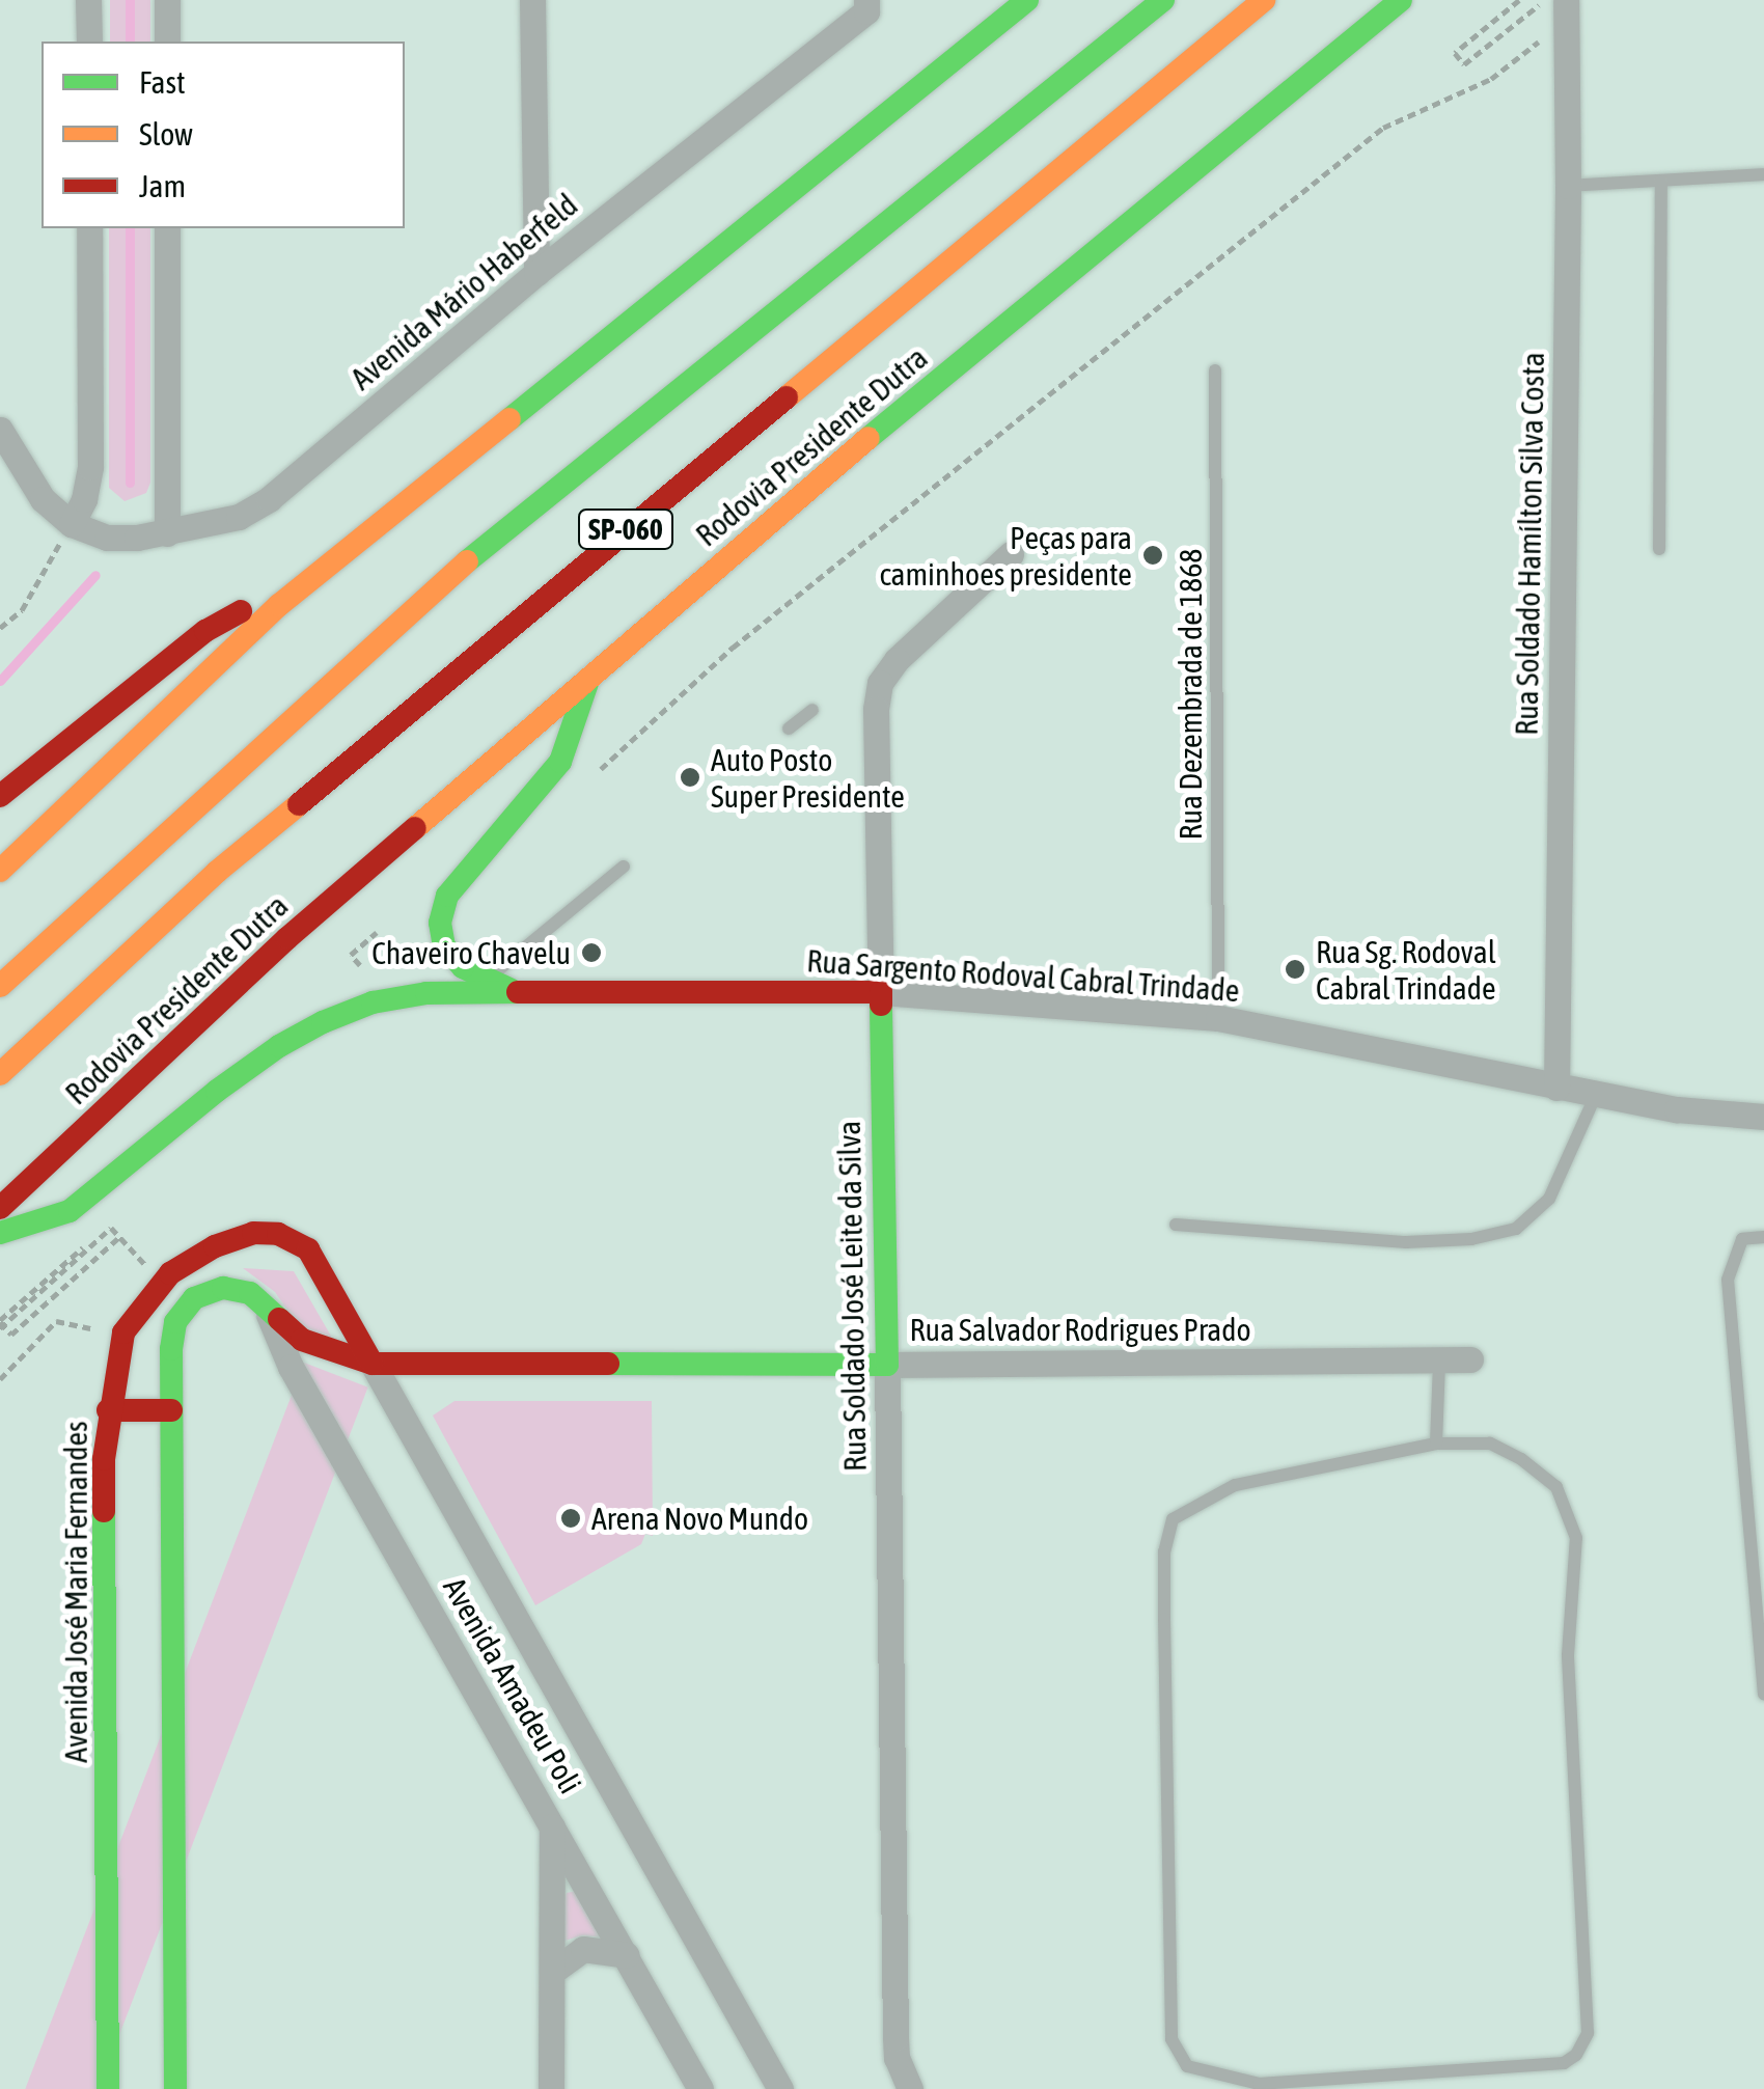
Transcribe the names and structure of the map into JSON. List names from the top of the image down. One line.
{"streets":{"main road":["Rodovia Presidente Dutra","SP-060","Rua Sargento Rodoval Cabral Trindade","Rua Soldado José Leite da Silva","Rua Salvador Rodrigues Prado","Avenida José Maria Fernandes"],"street":["Avenida Mário Haberfeld","Rua Soldado Hamílton Silva Costa","Avenida Amadeu Poli"],"lane":["Rua Dezembrada de 1868"]},"crossings":[["Rua Soldado Hamílton Silva Costa","Rua Sargento Rodoval Cabral Trindade"],["Rua Dezembrada de 1868","Rua Sargento Rodoval Cabral Trindade"],["Rua Sargento Rodoval Cabral Trindade","Rua Soldado José Leite da Silva"],["Rua Soldado José Leite da Silva","Rua Salvador Rodrigues Prado"],["Rua Salvador Rodrigues Prado","Avenida José Maria Fernandes"],["Rua Salvador Rodrigues Prado","Avenida Amadeu Poli"],["Avenida José Maria Fernandes","Avenida Amadeu Poli"]],"places":["Peças para caminhoes presidente","Auto Posto Super Presidente","Chaveiro Chavelu","Rua Sg. Rodoval Cabral Trindade","Arena Novo Mundo"],"legend":["Fast","Slow","Jam"]}
